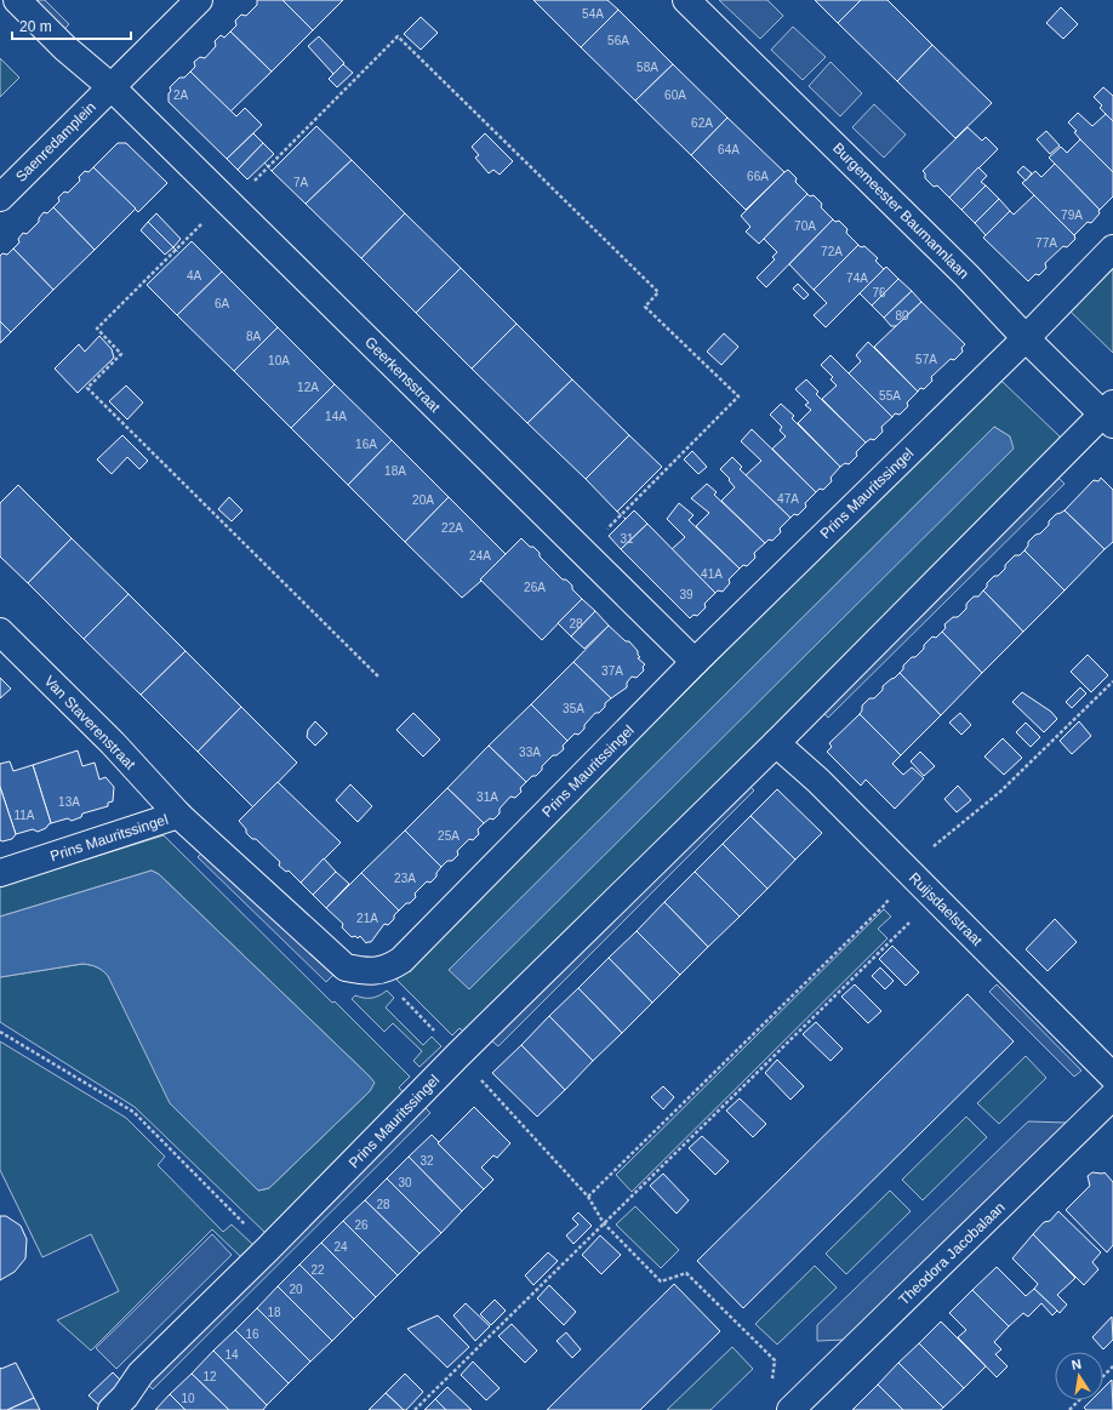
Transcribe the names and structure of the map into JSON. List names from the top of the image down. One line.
{"streets":{"street":["Saenredamplein","Burgemeester Baumannlaan","Geerkensstraat","Prins Mauritssingel","Van Staverenstraat","Ruijsdaelstraat","Theodora Jacobalaan"]},"crossings":[["Saenredamplein","Geerkensstraat"],["Burgemeester Baumannlaan","Prins Mauritssingel"],["Geerkensstraat","Prins Mauritssingel"],["Prins Mauritssingel","Van Staverenstraat"],["Prins Mauritssingel","Ruijsdaelstraat"]],"house_numbers":["54A","56A","58A","2A","60A","62A","64A","66A","7A","79A","70A","77A","72A","4A","74A","76","6A","80","8A","57A","10A","12A","55A","14A","16A","18A","47A","20A","22A","31","24A","41A","26A","39","28","37A","35A","33A","31A","13A","11A","25A","23A","21A","32","30","28","26","24","22","20","18","16","14","12","10"],"scale_bar":"20 m","north":"top"}
